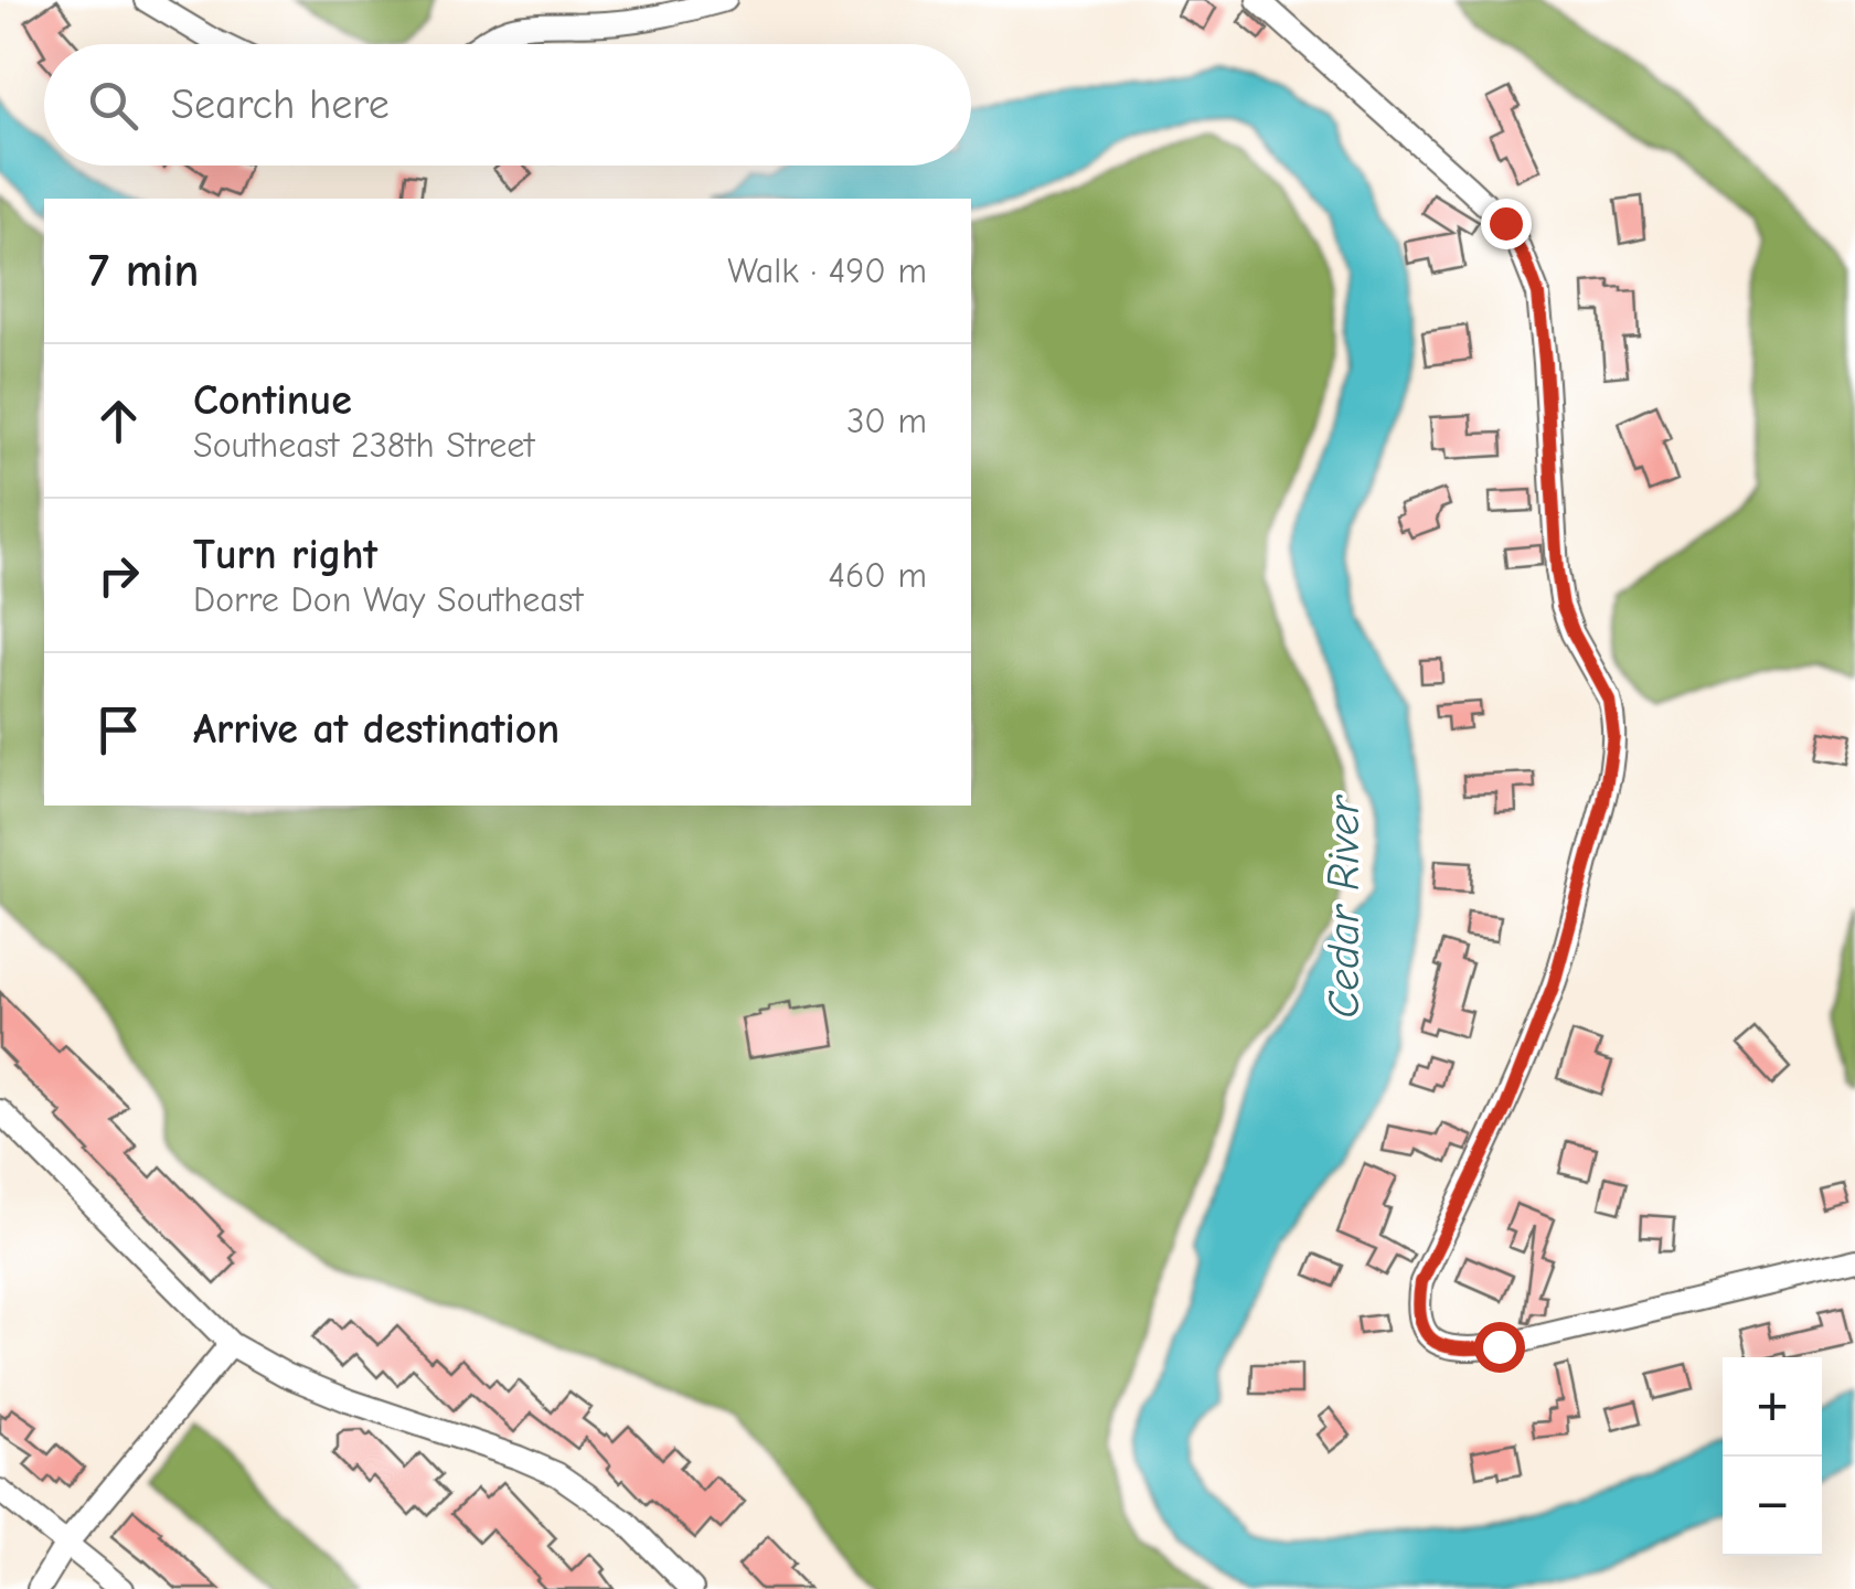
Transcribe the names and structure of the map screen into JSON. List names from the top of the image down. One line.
{"water":["Cedar River"],"page":{"search":"Search here","heading":["7 min","Walk · 490 m"],"list":[["Continue","Southeast 238th Street","30 m"],["Turn right","Dorre Don Way Southeast","460 m"],"Arrive at destination"],"map_buttons":["+","−"]}}
